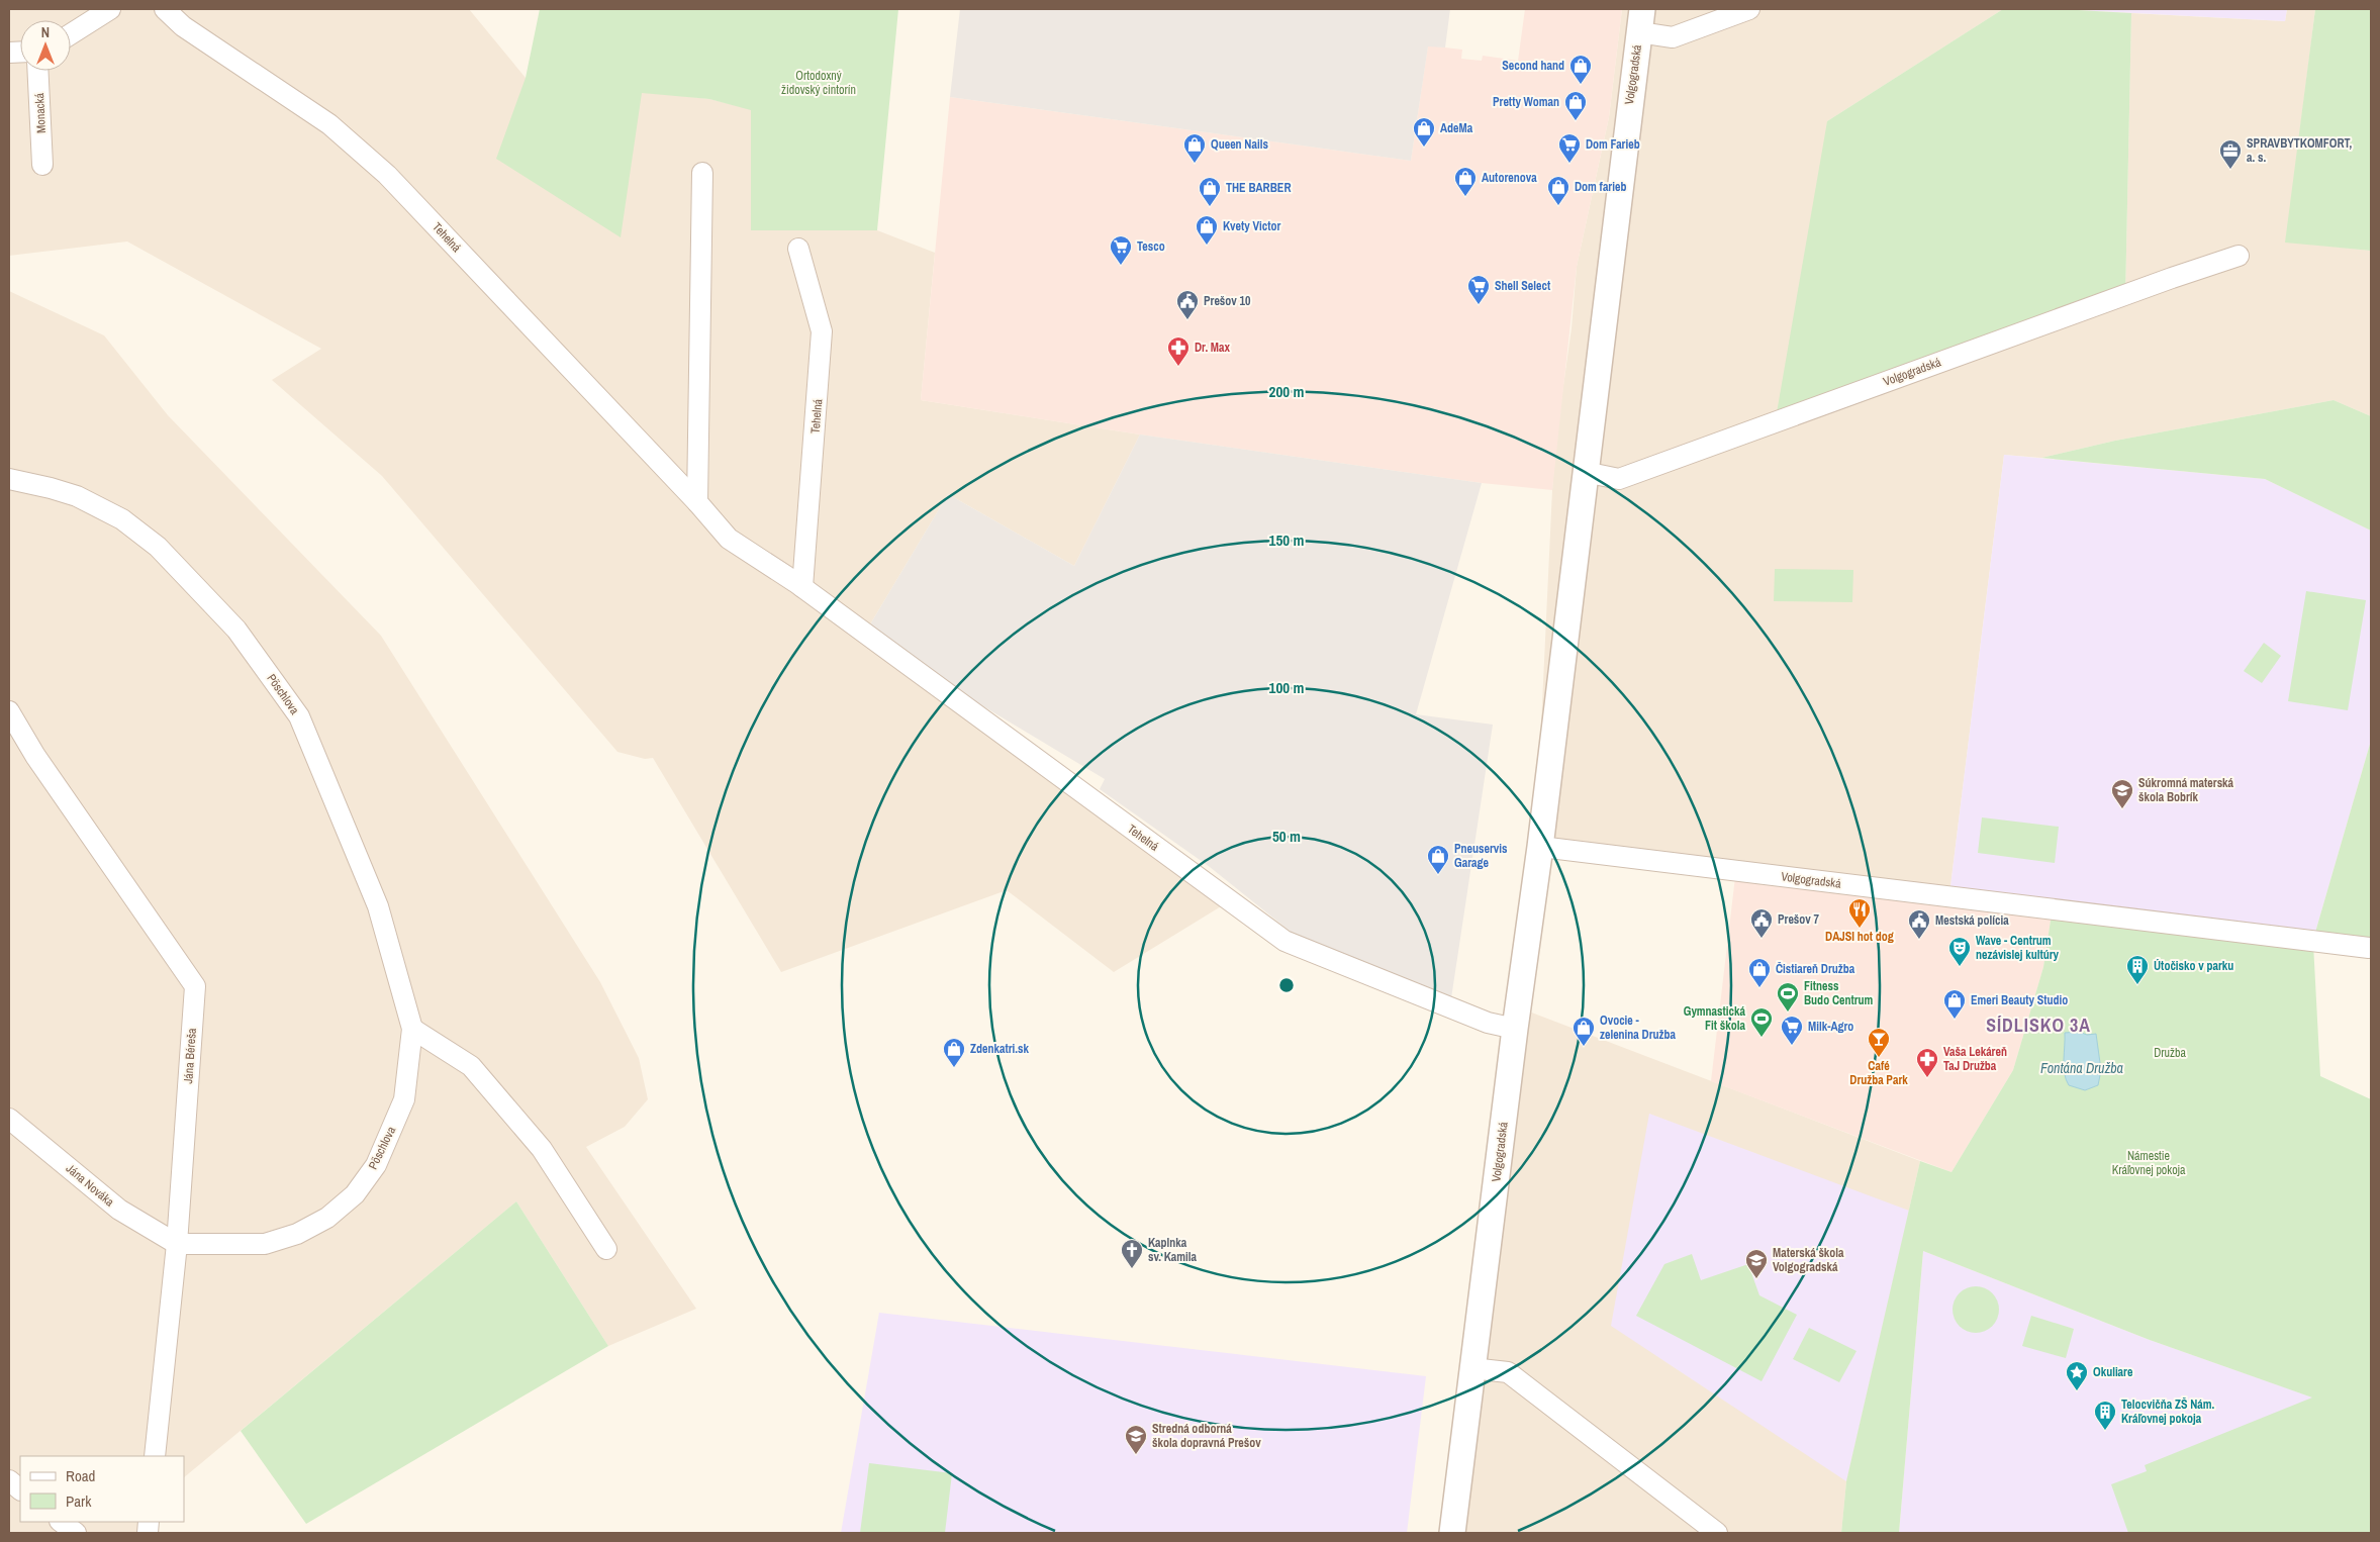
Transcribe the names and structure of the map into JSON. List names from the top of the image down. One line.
{"streets":{"street":["Volgogradská","Monacká","Tehelná","Pöschlova","Jána Béreša","Jána Nováka"]},"crossings":[["Volgogradská","Tehelná"],["Pöschlova","Jána Béreša"],["Pöschlova","Jána Nováka"],["Jána Béreša","Jána Nováka"]],"districts":["SÍDLISKO 3A"],"water":["Fontána Družba"],"parks":["Ortodoxný židovský cintorín","Družba","Námestie Kráľovnej pokoja"],"places":{"shop":["Second hand","Pretty Woman","AdeMa","Queen Nails","Autorenova","Dom farieb","THE BARBER","Kvety Victor","Pneuservis Garage","Čistiareň Družba","Emeri Beauty Studio","Ovocie - zelenina Družba","Zdenkatri.sk"],"supermarket":["Dom Farieb","Tesco","Shell Select","Milk-Agro"],"office":["SPRAVBYTKOMFORT, a. s."],"public building":["Prešov 10","Prešov 7","Mestská polícia"],"pharmacy":["Dr. Max","Vaša Lekáreň TaJ Družba"],"school or university":["Súkromná materská škola Bobrík","Materská škola Volgogradská","Stredná odborná škola dopravná Prešov"],"restaurant":["DAJSI hot dog"],"theatre":["Wave - Centrum nezávislej kultúry"],"building":["Útočisko v parku","Telocvičňa ZŠ Nám. Kráľovnej pokoja"],"sports":["Fitness Budo Centrum","Gymnastická Fit škola"],"bar":["Café Družba Park"],"church":["Kaplnka sv. Kamila"],"place":["Okuliare"]},"legend":["Road","Park"],"north":"top","rings":["200 m","150 m","100 m","50 m"]}
